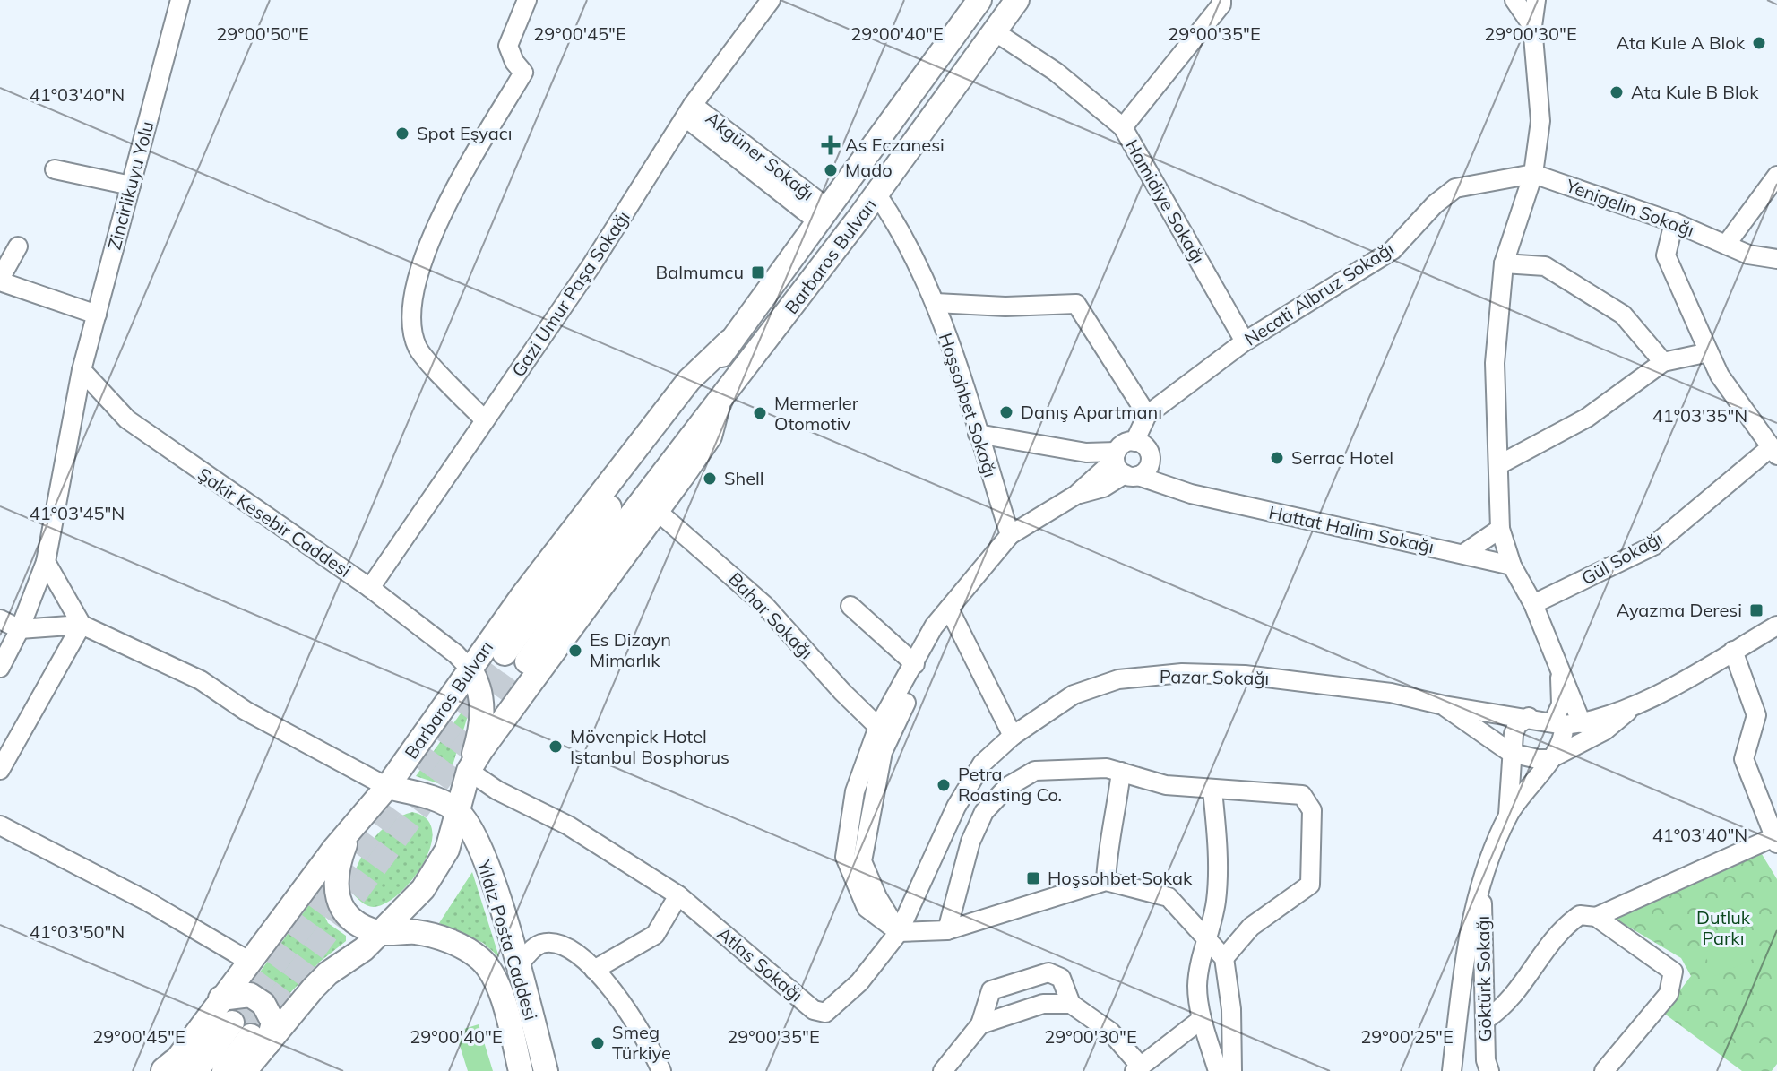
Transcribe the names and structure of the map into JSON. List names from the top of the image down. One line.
{"streets":{"main road":["Barbaros Bulvarı","Yıldız Posta Caddesi"],"street":["Akgüner Sokağı","Zincirlikuyu Yolu","Hamidiye Sokağı","Yenigelin Sokağı","Gazi Umur Paşa Sokağı","Necati Albruz Sokağı","Hoşsohbet Sokağı","Şakir Kesebir Caddesi","Hattat Halim Sokağı","Gül Sokağı","Bahar Sokağı","Pazar Sokağı","Atlas Sokağı","Göktürk Sokağı"]},"crossings":[["Akgüner Sokağı","Barbaros Bulvarı"],["Akgüner Sokağı","Gazi Umur Paşa Sokağı"],["Zincirlikuyu Yolu","Şakir Kesebir Caddesi"],["Hamidiye Sokağı","Barbaros Bulvarı"],["Hamidiye Sokağı","Necati Albruz Sokağı"],["Yenigelin Sokağı","Necati Albruz Sokağı"],["Barbaros Bulvarı","Hoşsohbet Sokağı"],["Barbaros Bulvarı","Şakir Kesebir Caddesi"],["Barbaros Bulvarı","Bahar Sokağı"],["Barbaros Bulvarı","Yıldız Posta Caddesi"],["Gazi Umur Paşa Sokağı","Şakir Kesebir Caddesi"],["Pazar Sokağı","Atlas Sokağı"]],"parks":["Dutluk Parkı"],"places":{"other":["Ata Kule A Blok","Ata Kule B Blok","Spot Eşyacı","Mado","Danış Apartmanı","Mermerler Otomotiv","Serrac Hotel","Shell","Es Dizayn Mimarlık","Mövenpick Hotel Istanbul Bosphorus","Petra Roasting Co.","Smeg Türkiye"],"health":["As Eczanesi"],"transit":["Balmumcu","Ayazma Deresi","Hoşsohbet Sokak"]},"coordinates":["29°00'45\"E","29°00'40\"E","29°00'35\"E","29°00'30\"E","29°00'50\"E","41°03'40\"N","41°03'35\"N","41°03'45\"N","41°03'50\"N","29°00'25\"E"]}
